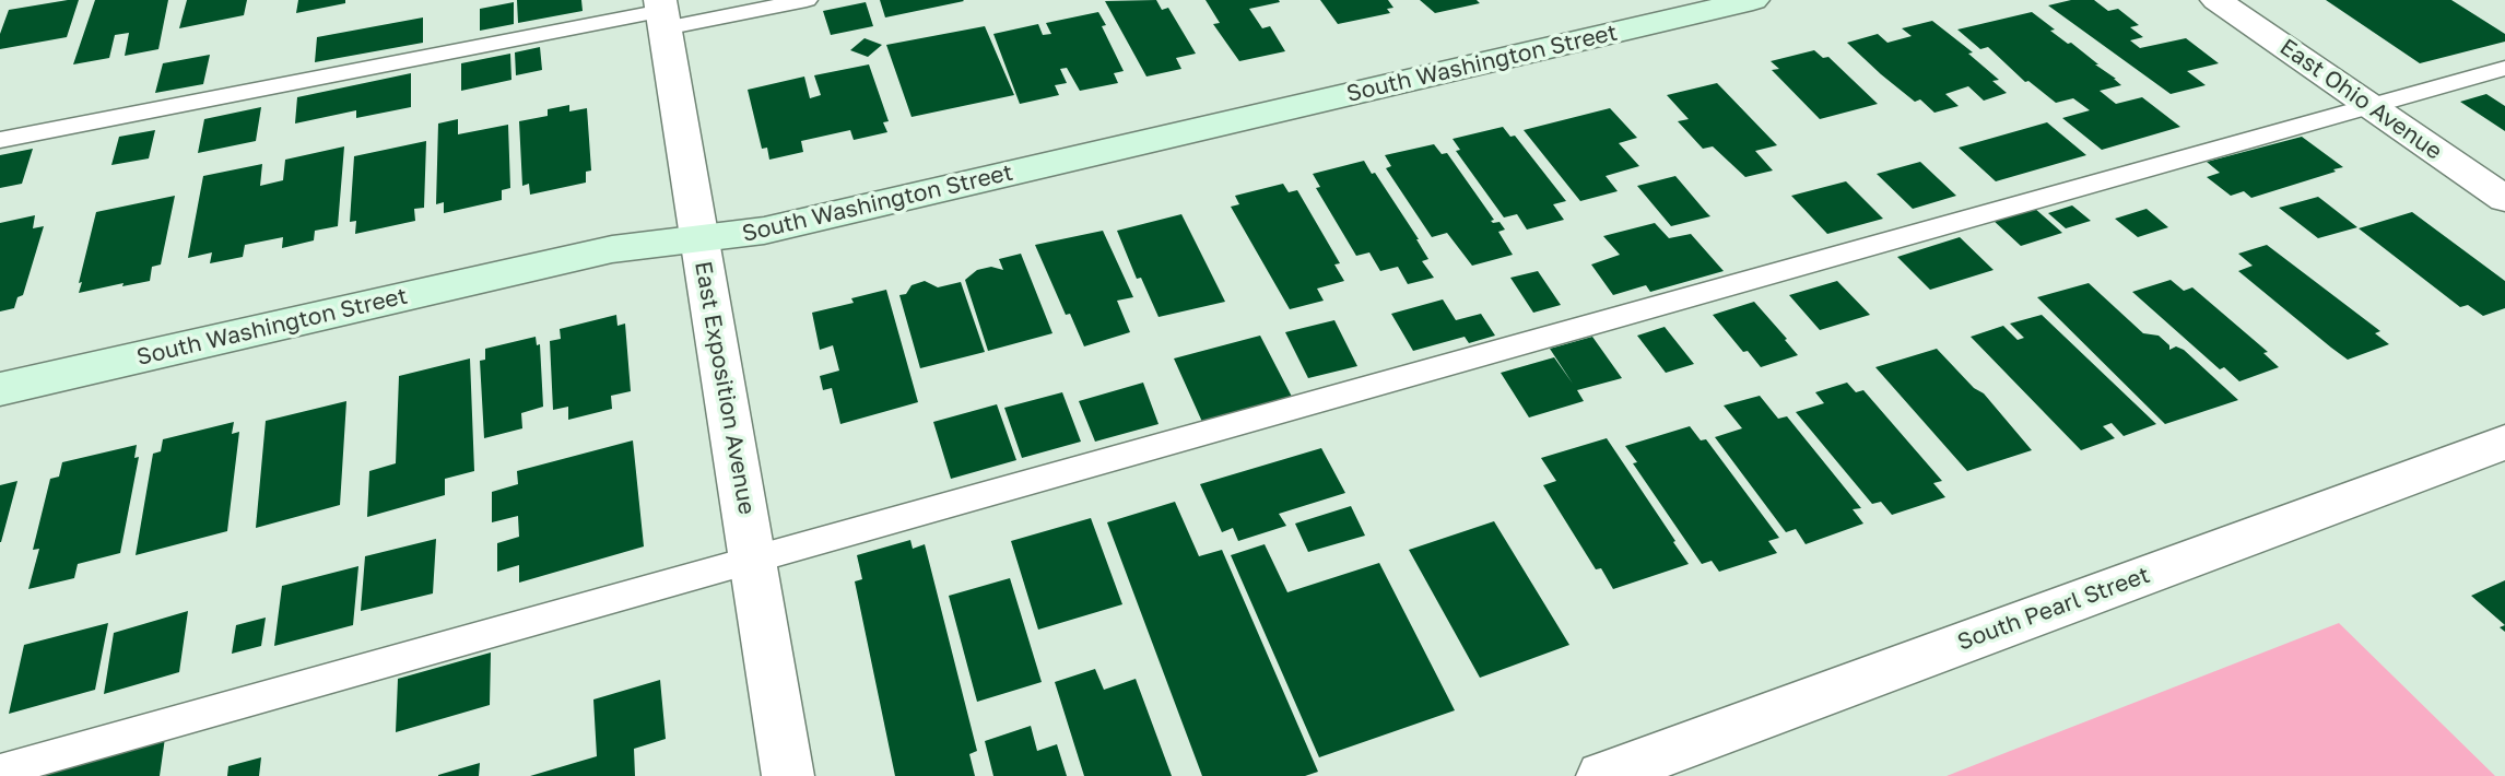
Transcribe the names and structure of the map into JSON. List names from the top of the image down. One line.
{"streets":{"street":["South Washington Street","East Ohio Avenue","East Exposition Avenue","South Pearl Street"]},"crossings":[["South Washington Street","East Exposition Avenue"]]}
